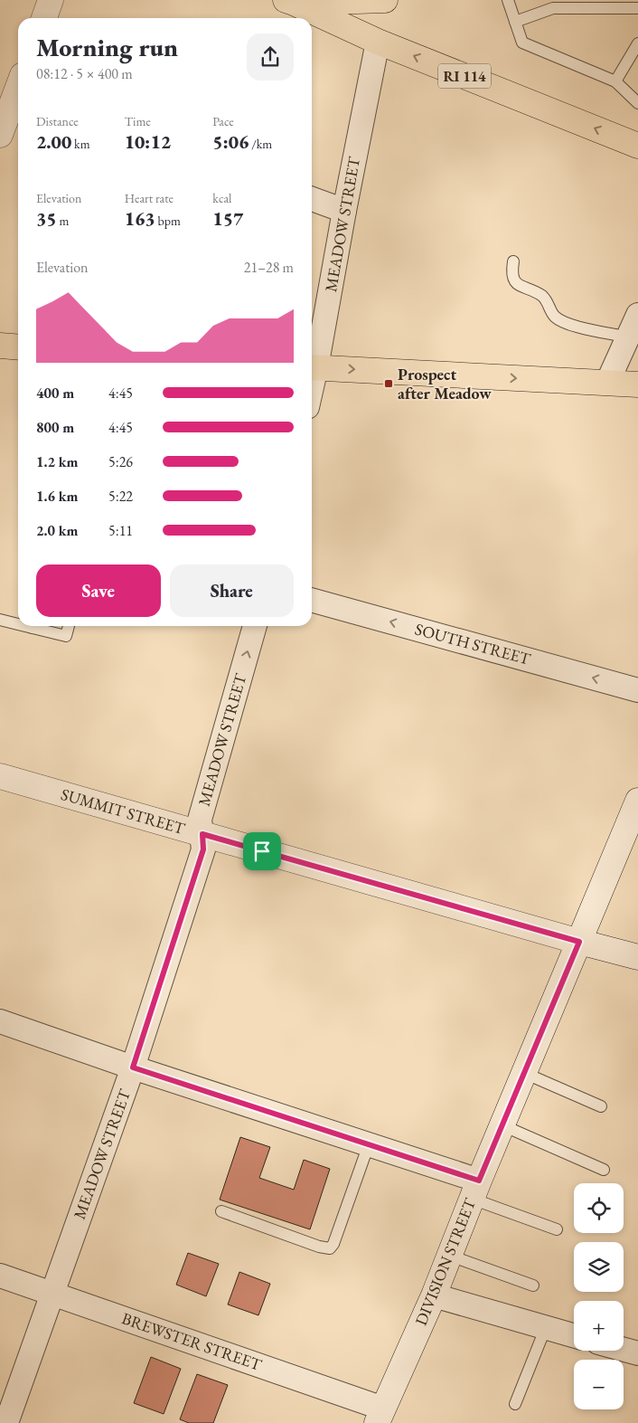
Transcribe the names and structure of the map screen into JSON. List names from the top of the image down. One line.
{"streets":{"main road":["RI 114","SUMMIT STREET","DIVISION STREET"],"street":["MEADOW STREET","SOUTH STREET","BREWSTER STREET"]},"crossings":[["RI 114","MEADOW STREET"],["MEADOW STREET","SUMMIT STREET"],["MEADOW STREET","BREWSTER STREET"],["SUMMIT STREET","DIVISION STREET"],["DIVISION STREET","BREWSTER STREET"]],"one_way":["SOUTH STREET"],"places":{"transit":["Prospect after Meadow"]},"page":{"heading":["Morning run","08:12 · 5 × 400 m"],"stats":[["Distance","2.00 km"],["Time","10:12"],["Pace","5:06 /km"],["Elevation","35 m"],["Heart rate","163 bpm"],["kcal","157"]],"chart":["Elevation","21–28 m"],"list":[{"name":"400 m","note":"4:45"},{"name":"800 m","note":"4:45"},{"name":"1.2 km","note":"5:26"},{"name":"1.6 km","note":"5:22"},{"name":"2.0 km","note":"5:11"}],"buttons":["Save","Share"],"map_buttons":["+","−"]}}
